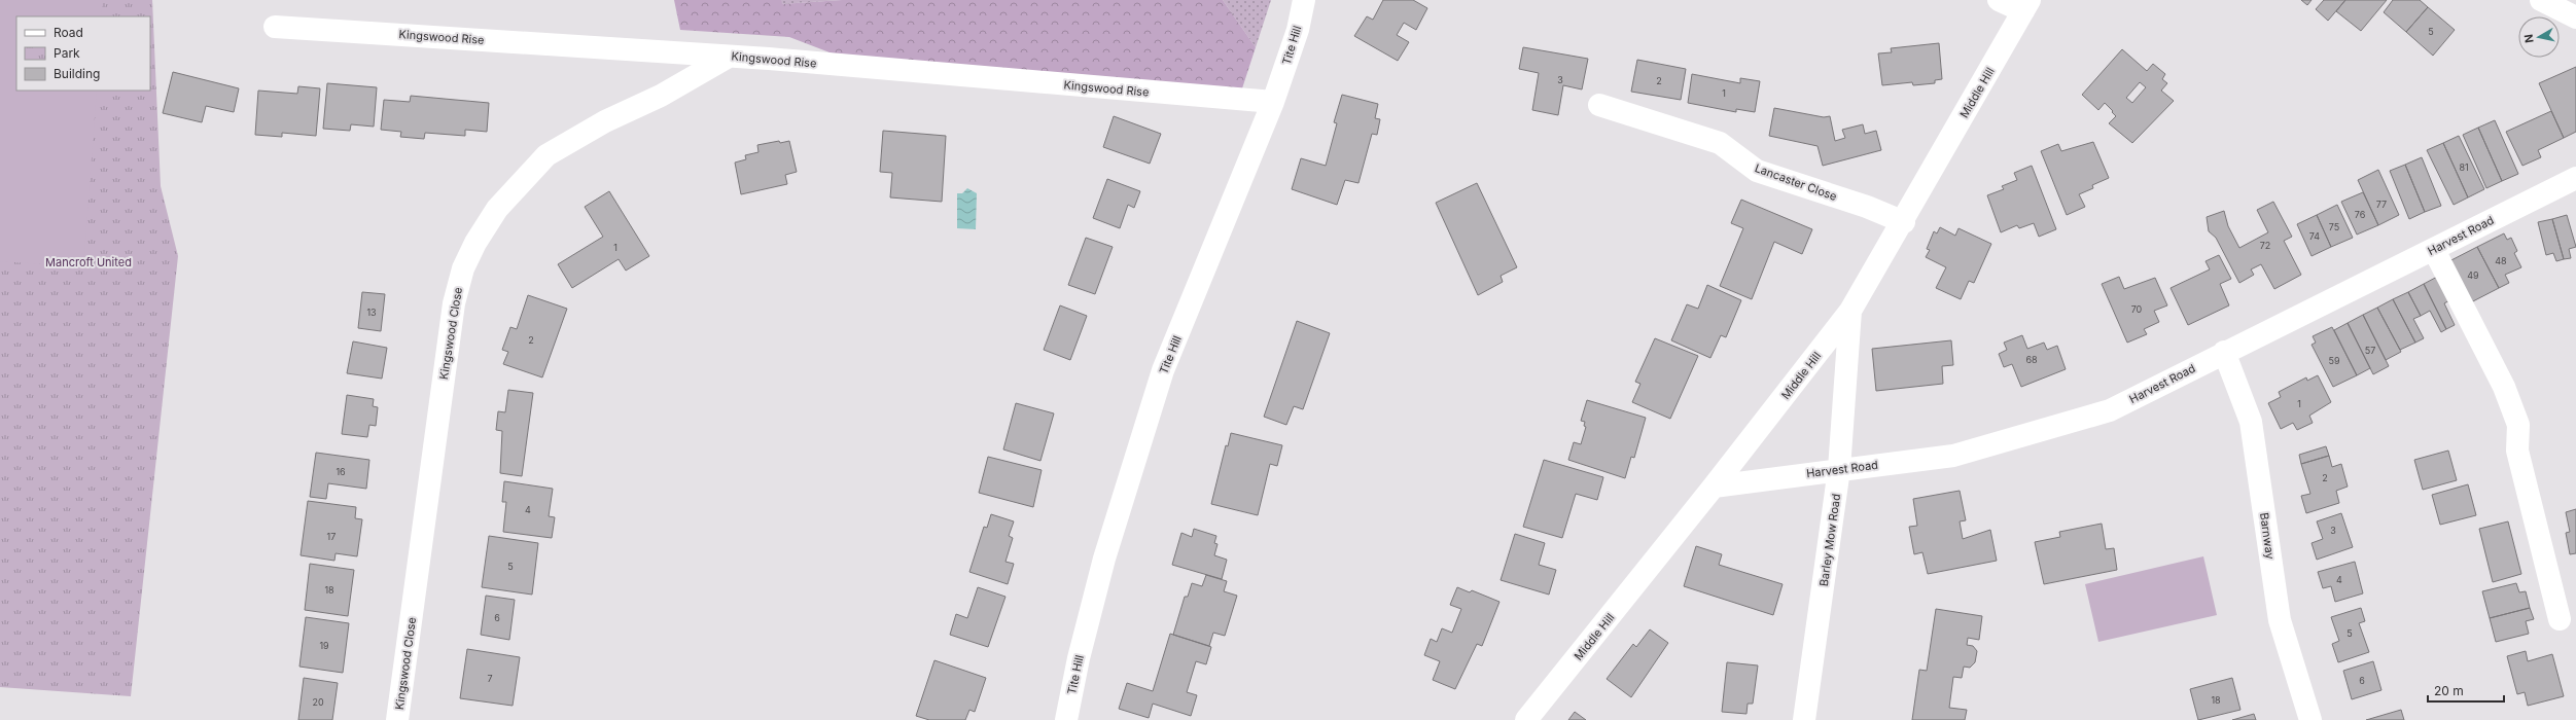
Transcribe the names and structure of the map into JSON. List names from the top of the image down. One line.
{"streets":{"street":["Kingswood Rise","Tite Hill","Middle Hill","Lancaster Close","Harvest Road","Kingswood Close","Barnway","Barley Mow Road"]},"crossings":[["Kingswood Rise","Tite Hill"],["Kingswood Rise","Kingswood Close"],["Middle Hill","Lancaster Close"],["Middle Hill","Harvest Road"],["Middle Hill","Barley Mow Road"],["Harvest Road","Barnway"],["Harvest Road","Barley Mow Road"]],"parks":["Mancroft United"],"house_numbers":["5","3","2","1","81","77","76","75","74","72","1","48","49","70","13","2","57","68","59","1","16","2","4","3","17","5","4","18","6","5","19","7","6","18","20"],"legend":["Road","Park","Building"],"scale_bar":"20 m","north":"left"}
